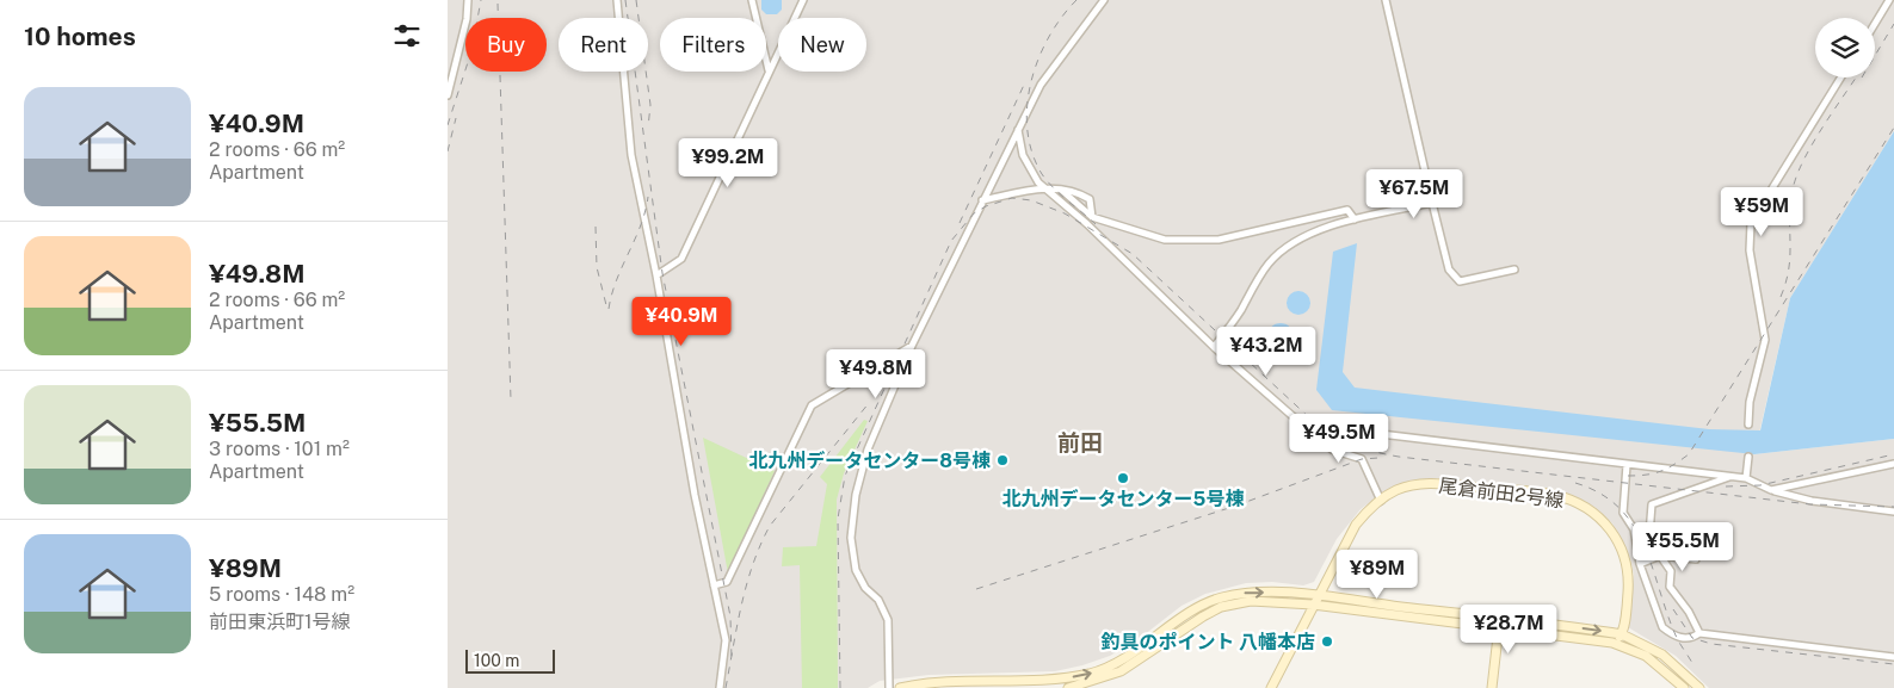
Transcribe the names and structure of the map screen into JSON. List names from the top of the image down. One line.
{"streets":{"street":["尾倉前田2号線"]},"districts":["前田"],"places":["北九州データセンター8号棟","北九州データセンター5号棟","釣具のポイント 八幡本店"],"scale_bar":"100 m","page":{"heading":"10 homes","chip":["Buy","Rent","Filters","New"],"list":[{"name":"¥40.9M","note":"2 rooms · 66 m² · Apartment"},{"name":"¥49.8M","note":"2 rooms · 66 m² · Apartment"},{"name":"¥55.5M","note":"3 rooms · 101 m² · Apartment"},{"name":"¥89M","note":"5 rooms · 148 m² · 前田東浜町1号線"}],"price":["¥99.2M","¥67.5M","¥59M","¥40.9M","¥43.2M","¥49.8M","¥49.5M","¥55.5M","¥89M","¥28.7M"],"scale":"100 m"}}
